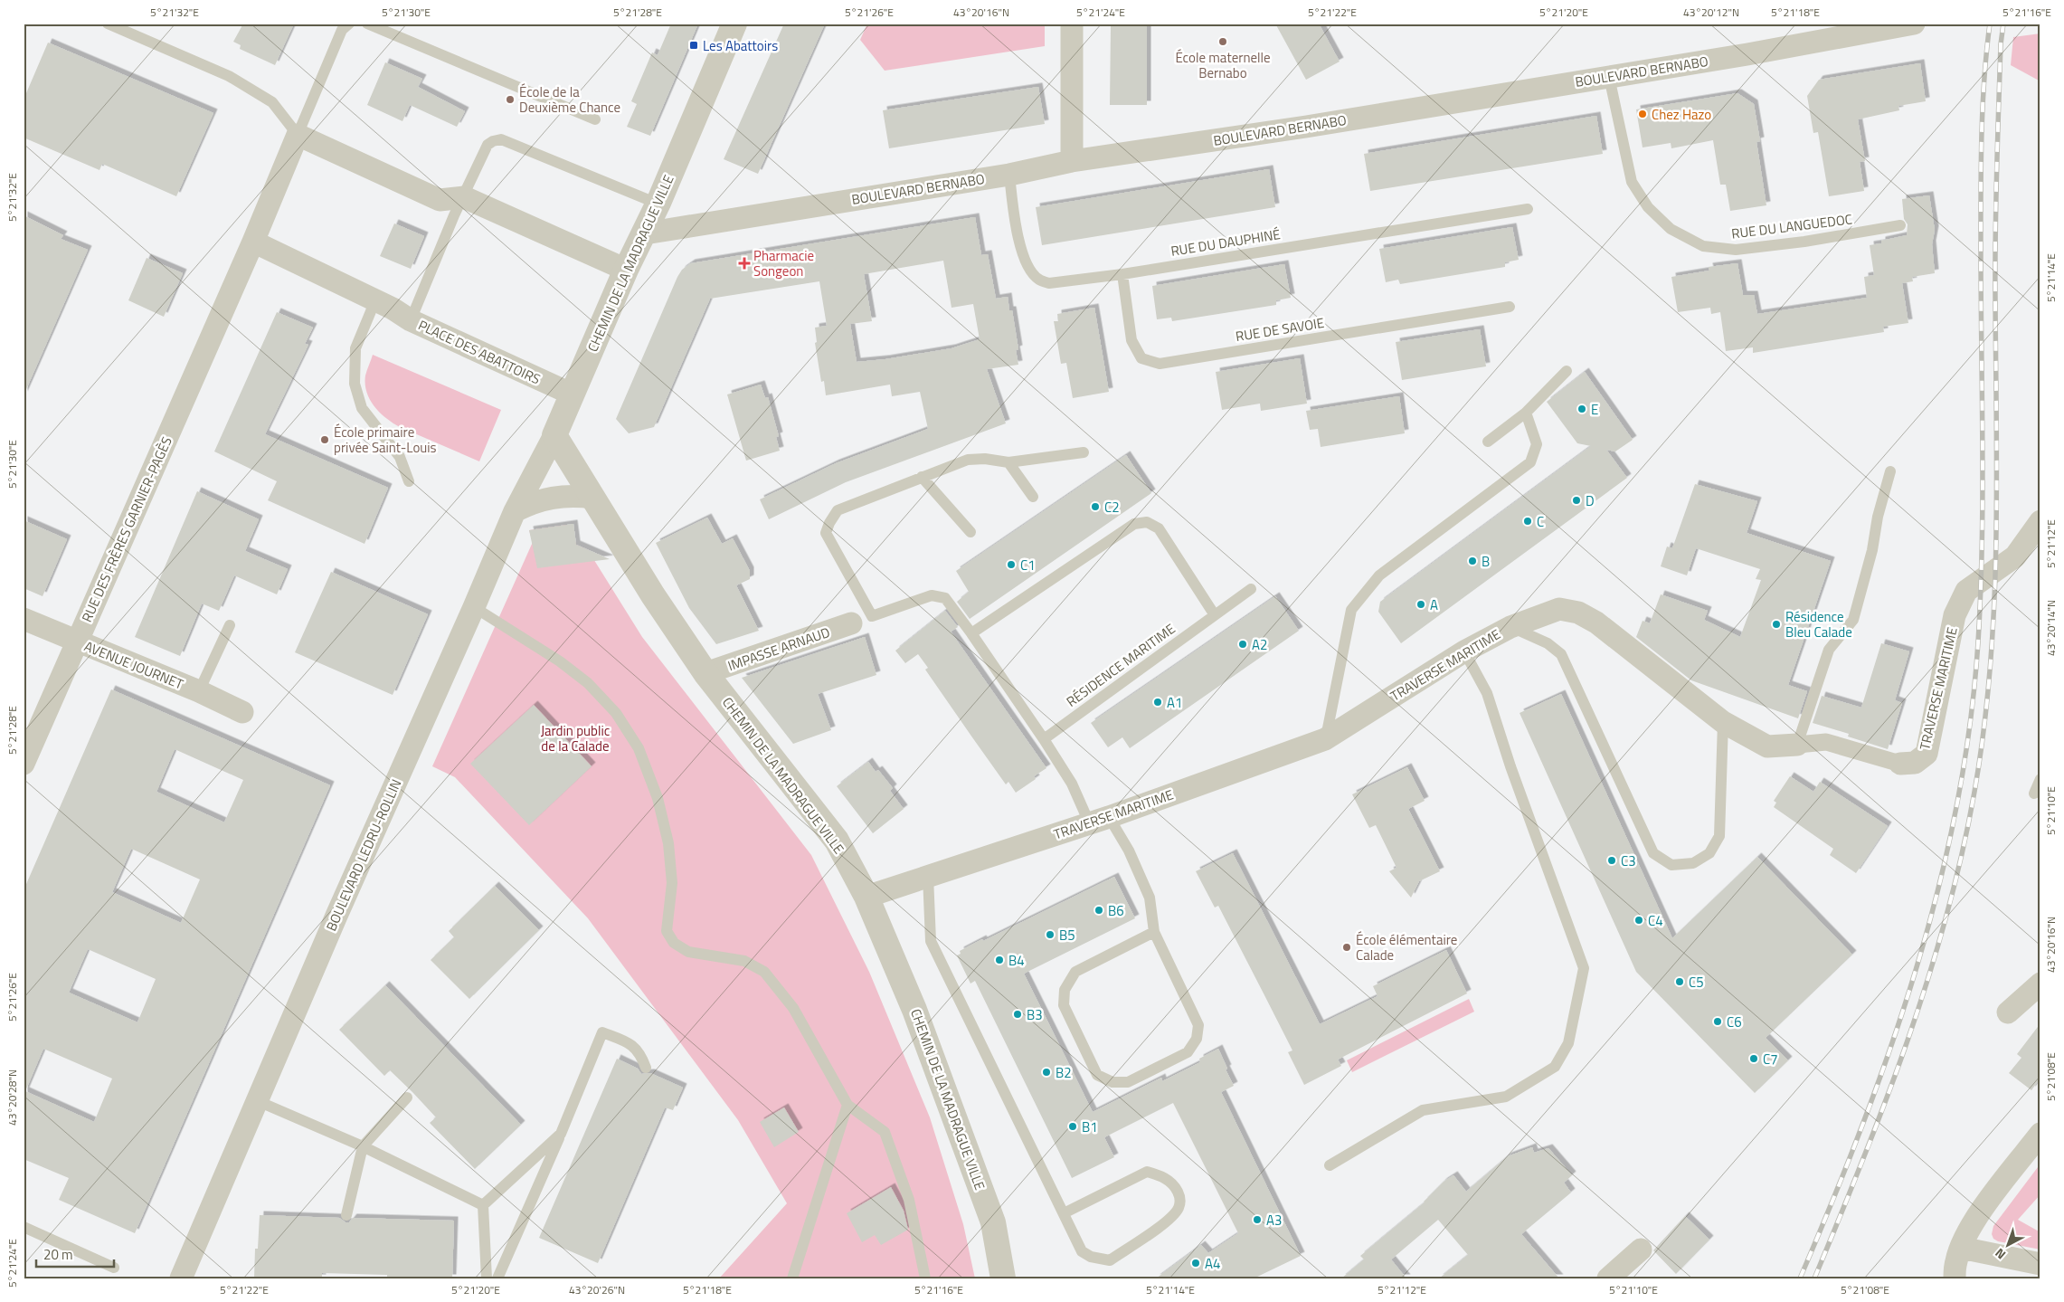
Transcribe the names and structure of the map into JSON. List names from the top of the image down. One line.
{"streets":{"street":["BOULEVARD BERNABO","CHEMIN DE LA MADRAGUE VILLE","PLACE DES ABATTOIRS","RUE DES FRÈRES GARNIER-PAGÈS","IMPASSE ARNAUD","AVENUE JOURNET","TRAVERSE MARITIME","BOULEVARD LEDRU-ROLLIN"],"lane":["RUE DU LANGUEDOC","RUE DU DAUPHINÉ","RUE DE SAVOIE","RÉSIDENCE MARITIME"]},"crossings":[["BOULEVARD BERNABO","RUE DU LANGUEDOC"],["BOULEVARD BERNABO","RUE DU DAUPHINÉ"],["BOULEVARD BERNABO","CHEMIN DE LA MADRAGUE VILLE"],["RUE DU DAUPHINÉ","RUE DE SAVOIE"],["CHEMIN DE LA MADRAGUE VILLE","PLACE DES ABATTOIRS"],["CHEMIN DE LA MADRAGUE VILLE","IMPASSE ARNAUD"],["CHEMIN DE LA MADRAGUE VILLE","TRAVERSE MARITIME"],["CHEMIN DE LA MADRAGUE VILLE","BOULEVARD LEDRU-ROLLIN"],["RUE DES FRÈRES GARNIER-PAGÈS","AVENUE JOURNET"]],"parks":["Jardin public de la Calade"],"places":{"other":["École maternelle Bernabo","École de la Deuxième Chance","Chez Hazo","E","École primaire privée Saint-Louis","D","C2","C","B","C1","A","Résidence Bleu Calade","A2","A1","C3","B6","C4","B5","École élémentaire Calade","B4","C5","B3","C6","C7","B2","B1","A3","A4"],"transit":["Les Abattoirs"],"health":["Pharmacie Songeon"]},"scale_bar":"20 m","north":"bottom left","coordinates":["5°21'32\"E","5°21'30\"E","5°21'28\"E","5°21'26\"E","43°20'16\"N","5°21'24\"E","5°21'22\"E","5°21'20\"E","43°20'12\"N","5°21'18\"E","5°21'16\"E","5°21'14\"E","5°21'12\"E","43°20'14\"N","5°21'10\"E","5°21'08\"E","43°20'28\"N","43°20'26\"N"]}
